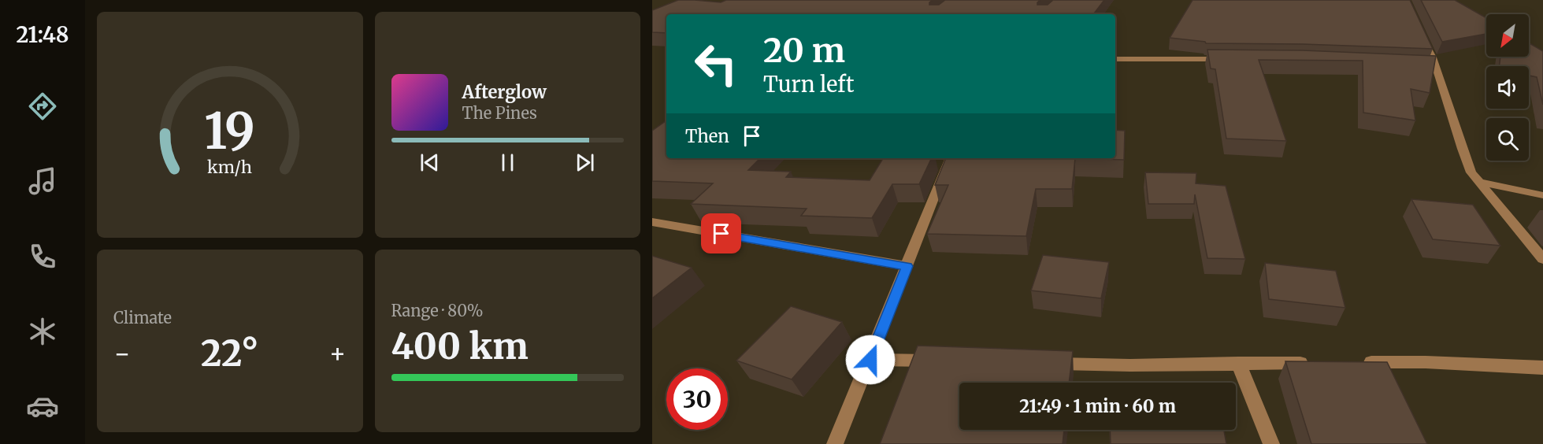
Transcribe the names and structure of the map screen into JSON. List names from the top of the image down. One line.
{"north":"bottom left","page":{"tabs":"21:48","turn":["20 m","Turn left"],"song":["Afterglow","The Pines"],"then":"Then","tile":["Climate",["Range · 80%","400 km"]],"heat":["−","22°","+"],"limit":"30","trip":"21:49 · 1 min · 60 m","gauge":["19","km/h"]}}
